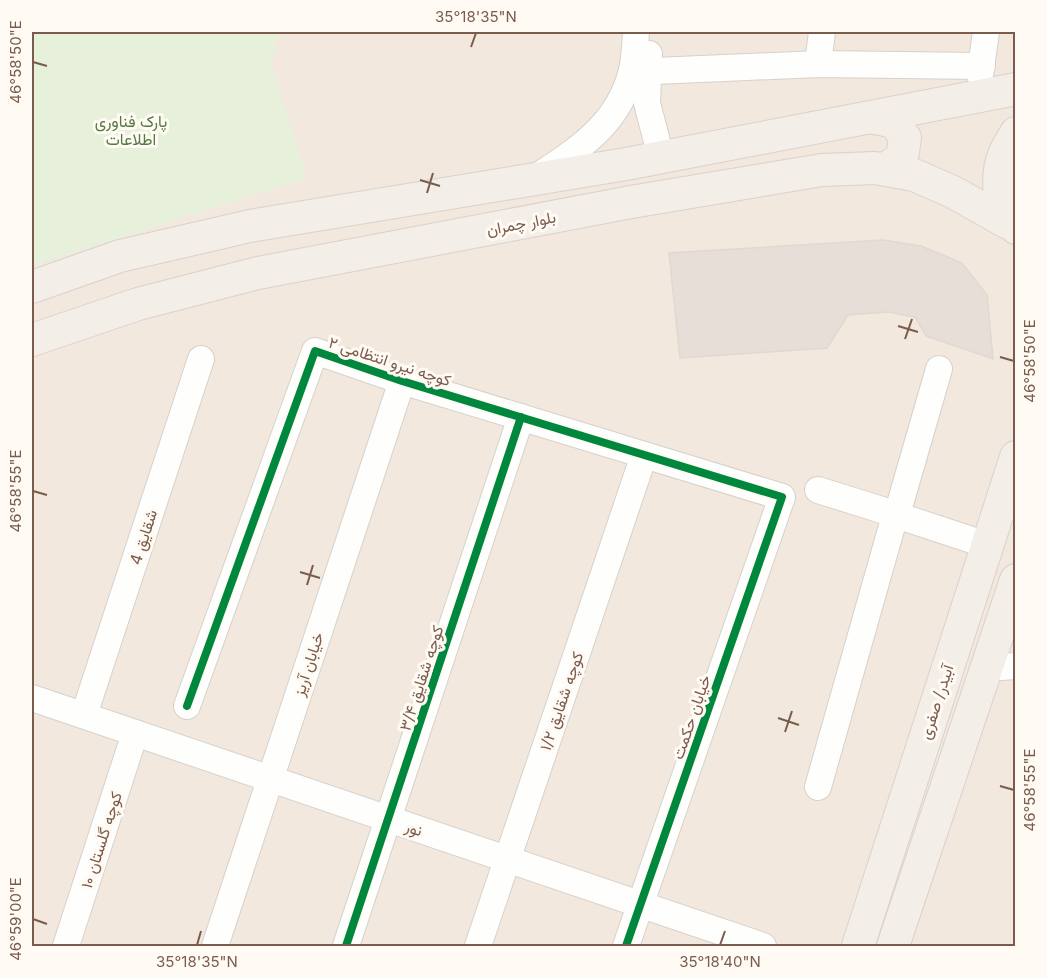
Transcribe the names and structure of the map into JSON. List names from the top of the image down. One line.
{"streets":{"main road":["بلوار چمران","آبیدر/ صفری"],"street":["کوچه نیرو انتظامی ۲","شقایق 4","خیابان آریز","کوچه شقایق ۳/۴","کوچه شقایق ۱/۲","خیابان حکمت","نور","کوچه گلستان ۱۰"]},"crossings":[["کوچه نیرو انتظامی ۲","خیابان آریز"],["کوچه نیرو انتظامی ۲","کوچه شقایق ۳/۴"],["کوچه نیرو انتظامی ۲","کوچه شقایق ۱/۲"],["کوچه نیرو انتظامی ۲","خیابان حکمت"],["شقایق 4","نور"],["خیابان آریز","نور"],["کوچه شقایق ۳/۴","نور"],["کوچه شقایق ۱/۲","نور"],["خیابان حکمت","نور"],["نور","کوچه گلستان ۱۰"]],"parks":["پارک فناوری اطلاعات"],"coordinates":["35°18'35\"N","46°58'50\"E","46°58'55\"E","46°59'00\"E","35°18'40\"N"]}
